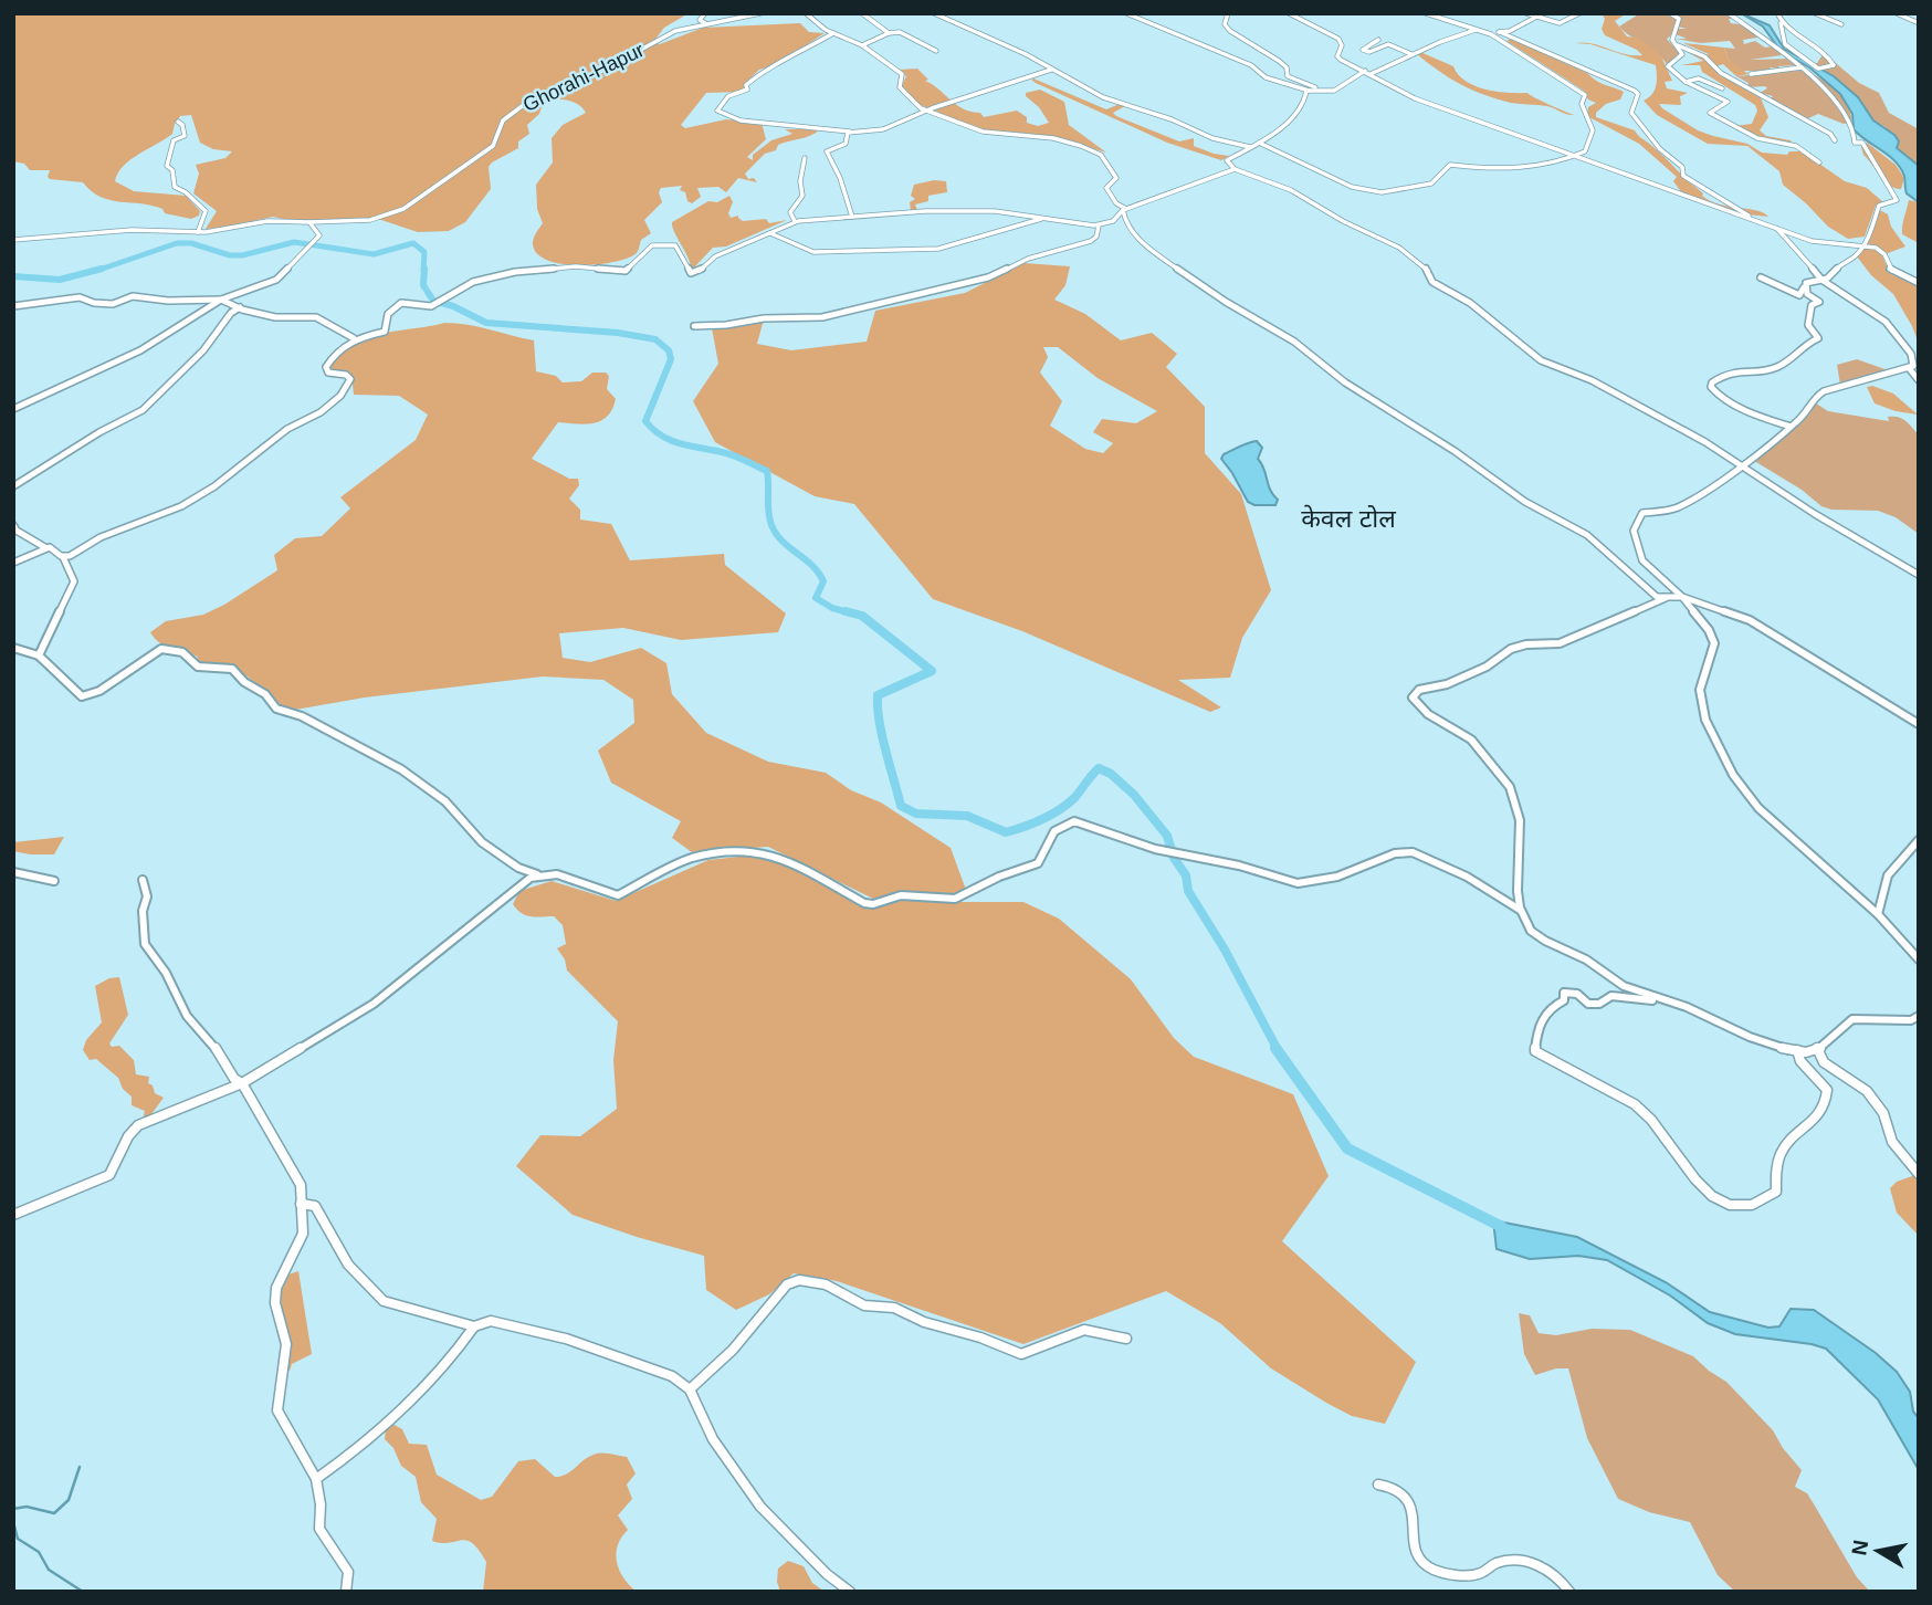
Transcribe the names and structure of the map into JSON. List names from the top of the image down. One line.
{"streets":{"street":["Ghorahi-Hapur"]},"districts":["केवल टोल"],"north":"left"}
